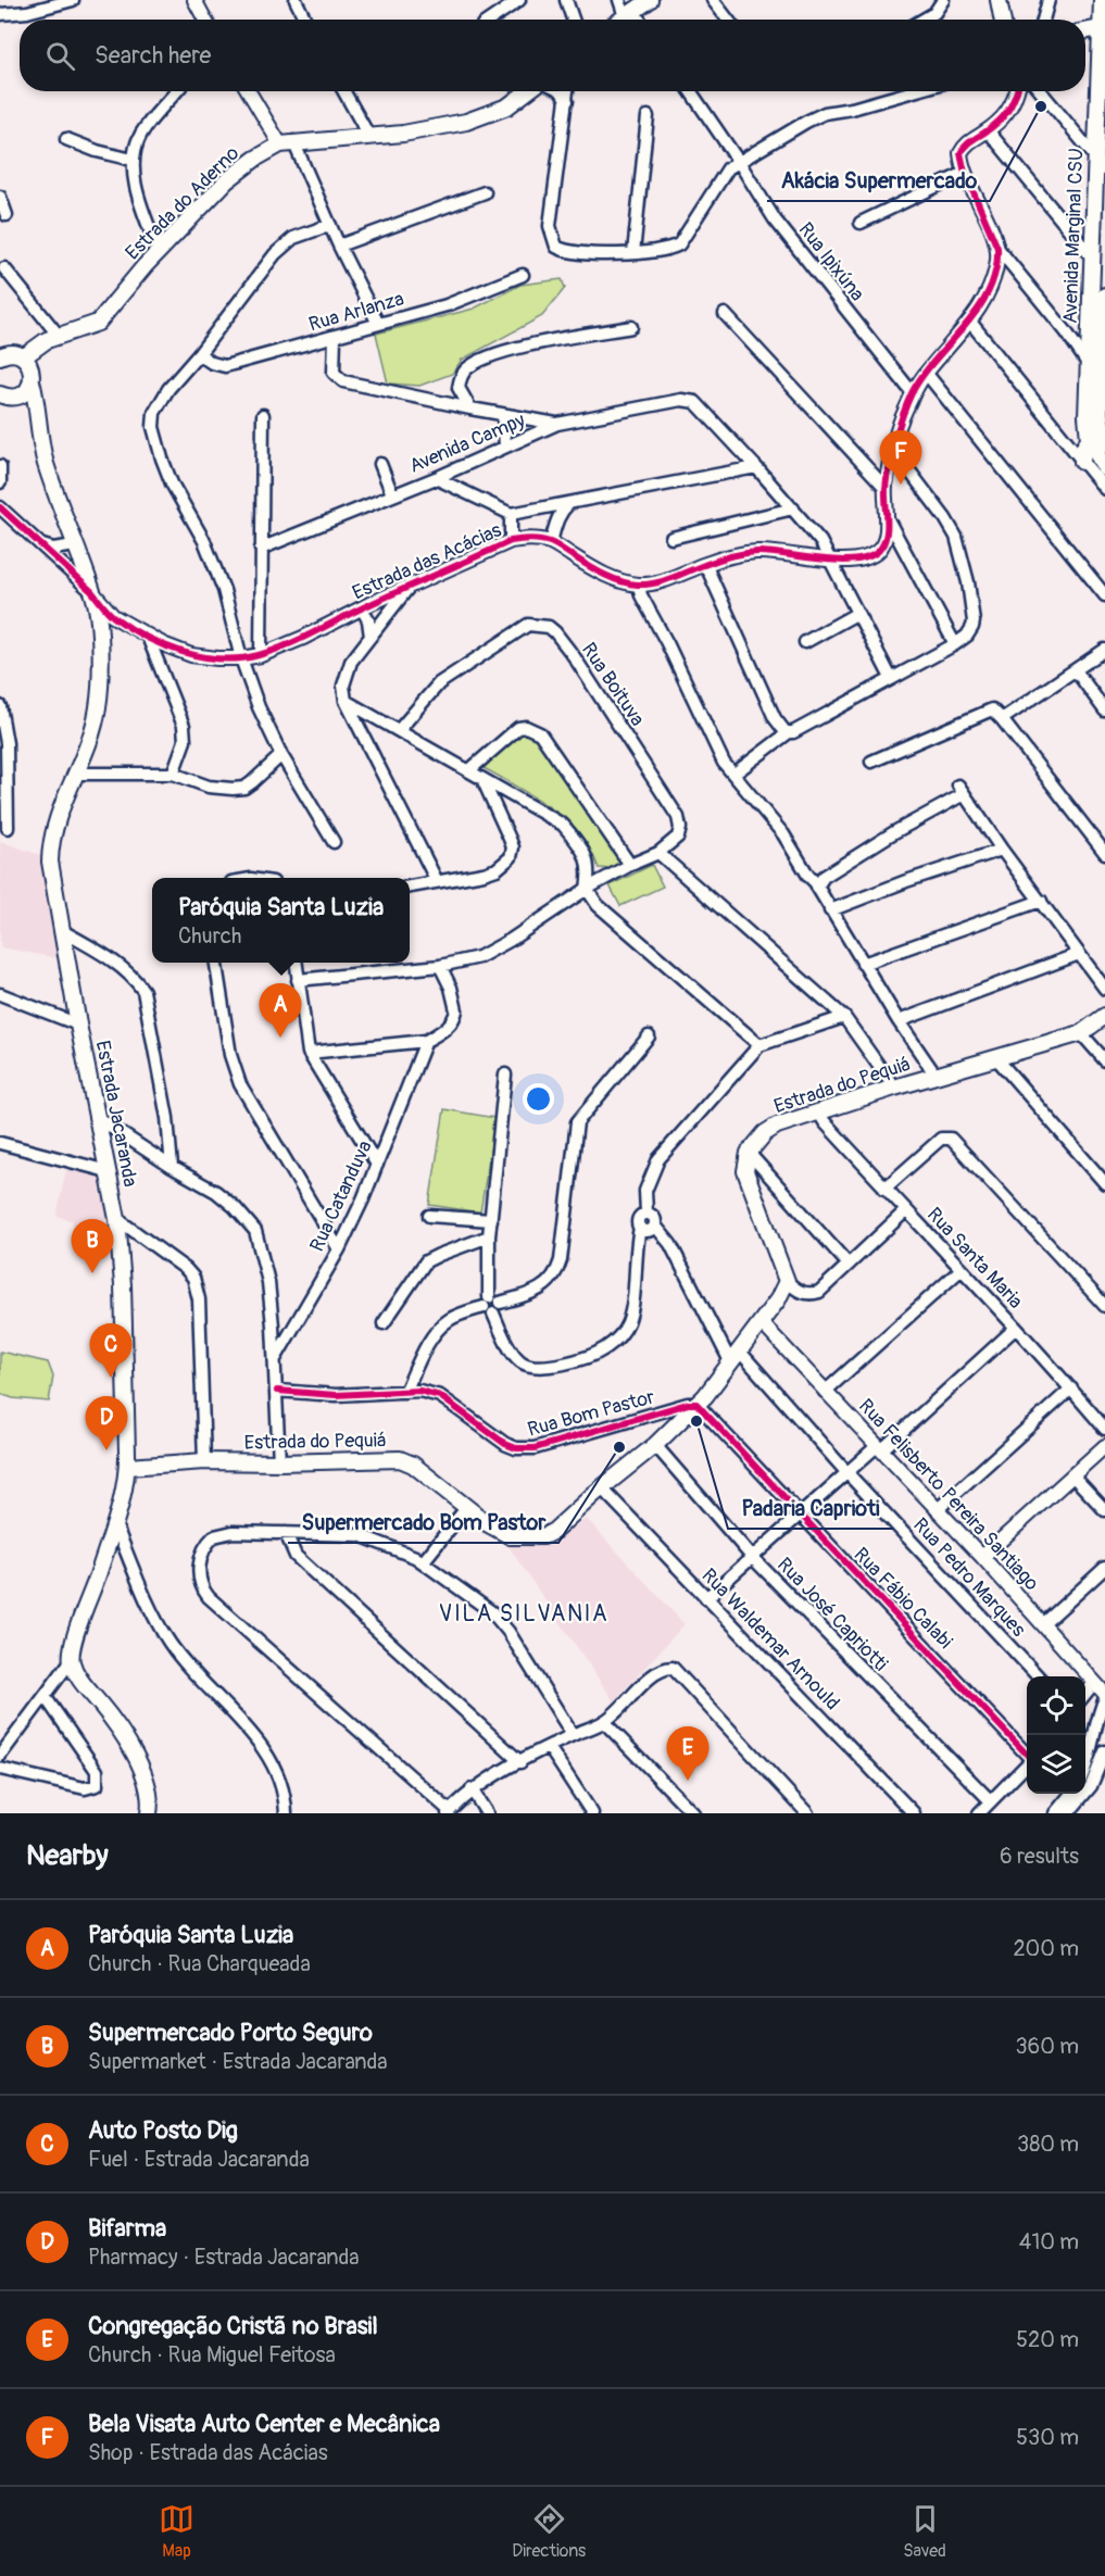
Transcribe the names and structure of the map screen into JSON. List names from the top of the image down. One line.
{"streets":{"main road":["Estrada do Aderno","Avenida Marginal CSU","Estrada do Pequiá","Estrada Jacaranda"],"street":["Rua Ipixúna","Rua Arlanza","Avenida Campy","Estrada das Acácias","Rua Boituva","Rua Catanduva","Rua Santa Maria","Rua Bom Pastor","Rua Felisberto Pereira Santiago","Rua Pedro Marques","Rua Fábio Calabi","Rua José Capriotti","Rua Waldemar Arnould"]},"crossings":[["Estrada do Aderno","Estrada Jacaranda"],["Rua Ipixúna","Estrada das Acácias"],["Estrada das Acácias","Estrada Jacaranda"],["Estrada do Pequiá","Estrada Jacaranda"],["Estrada do Pequiá","Rua Santa Maria"],["Estrada do Pequiá","Rua Bom Pastor"],["Estrada do Pequiá","Rua Felisberto Pereira Santiago"],["Estrada do Pequiá","Rua Pedro Marques"],["Estrada do Pequiá","Rua Fábio Calabi"],["Estrada do Pequiá","Rua José Capriotti"],["Estrada do Pequiá","Rua Waldemar Arnould"],["Rua Bom Pastor","Rua Fábio Calabi"]],"districts":["VILA SILVANIA"],"places":["Akácia Supermercado","Padaria Caprioti","Supermercado Bom Pastor"],"page":{"search":"Search here","pins":["F","A","B","C","D","E"],"popup":["Paróquia Santa Luzia","Church"],"heading":["Nearby","6 results"],"list":[{"mark":"A","name":"Paróquia Santa Luzia","note":"Church · Rua Charqueada","value":"200 m"},{"mark":"B","name":"Supermercado Porto Seguro","note":"Supermarket · Estrada Jacaranda","value":"360 m"},{"mark":"C","name":"Auto Posto Dig","note":"Fuel · Estrada Jacaranda","value":"380 m"},{"mark":"D","name":"Bifarma","note":"Pharmacy · Estrada Jacaranda","value":"410 m"},{"mark":"E","name":"Congregação Cristã no Brasil","note":"Church · Rua Miguel Feitosa","value":"520 m"},{"mark":"F","name":"Bela Visata Auto Center e Mecânica","note":"Shop · Estrada das Acácias","value":"530 m"}],"nav":["Map","Directions","Saved"]}}
